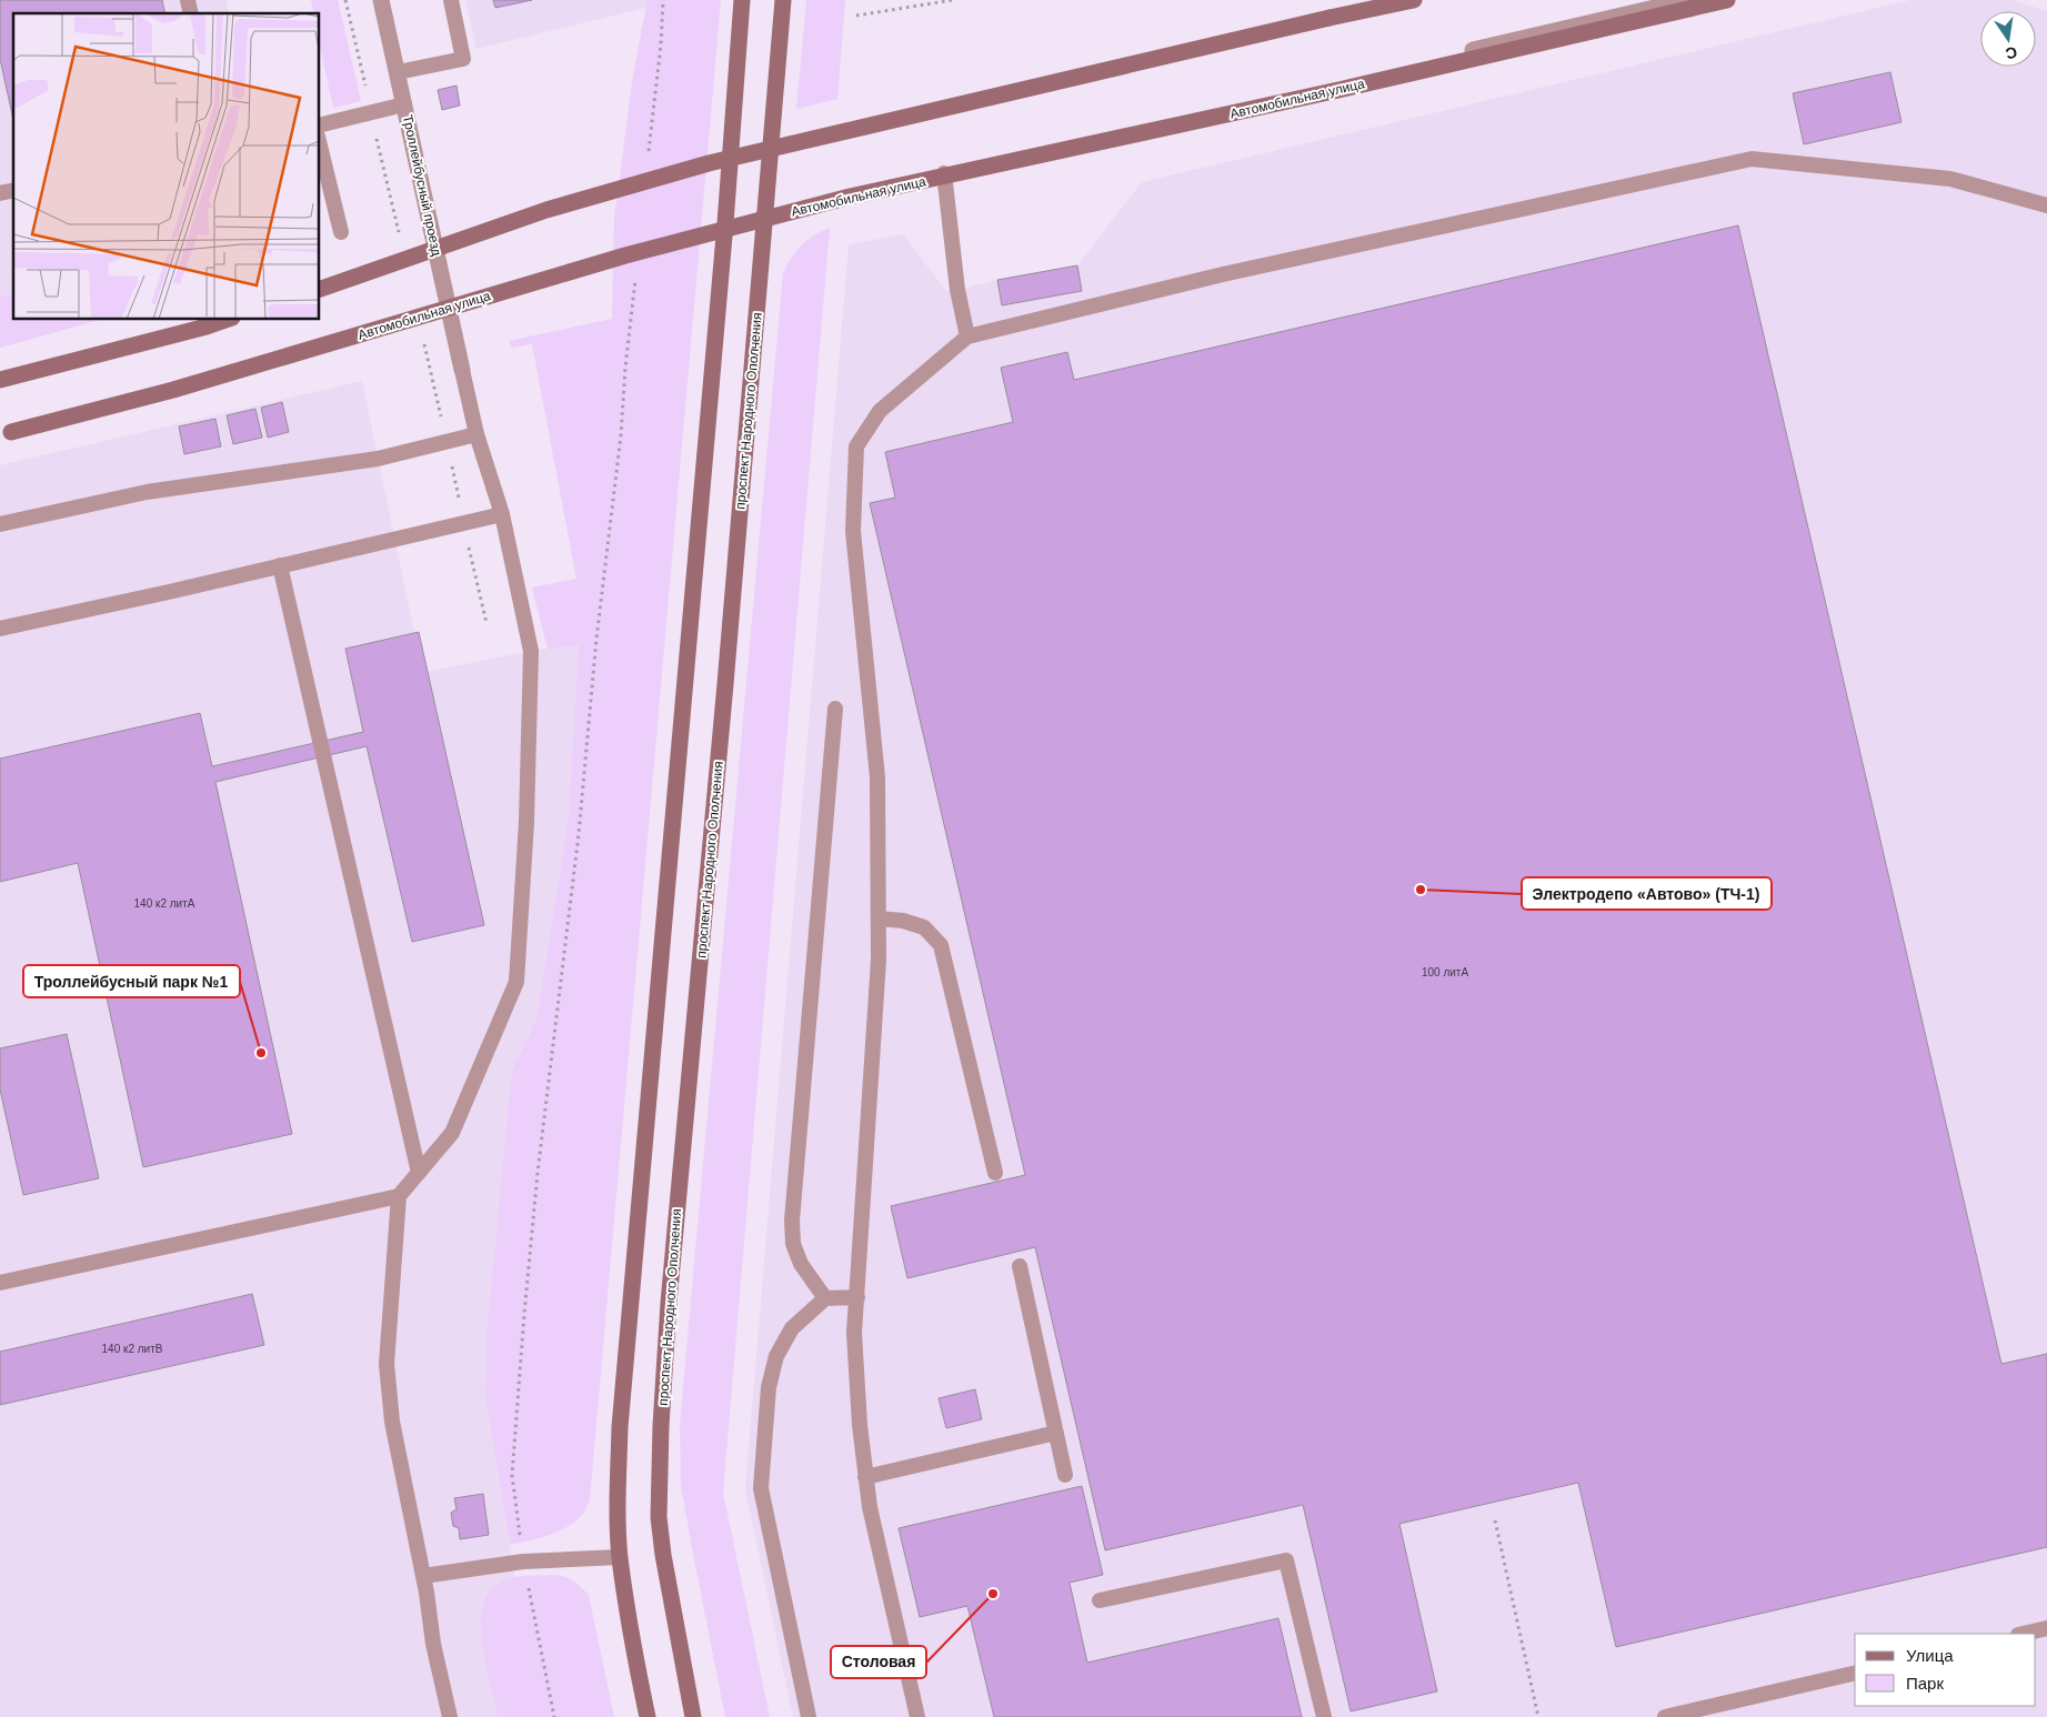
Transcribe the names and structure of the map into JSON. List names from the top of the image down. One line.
{"streets":{"main road":["Автомобильная улица","проспект Народного Ополчения"],"street":["Троллейбусный проезд"]},"places":["Электродепо «Автово» (ТЧ-1)","Троллейбусный парк №1","Столовая"],"house_numbers":["140 к2 литА","100 литА","140 к2 литВ"],"legend":["Улица","Парк"],"north":"bottom"}
